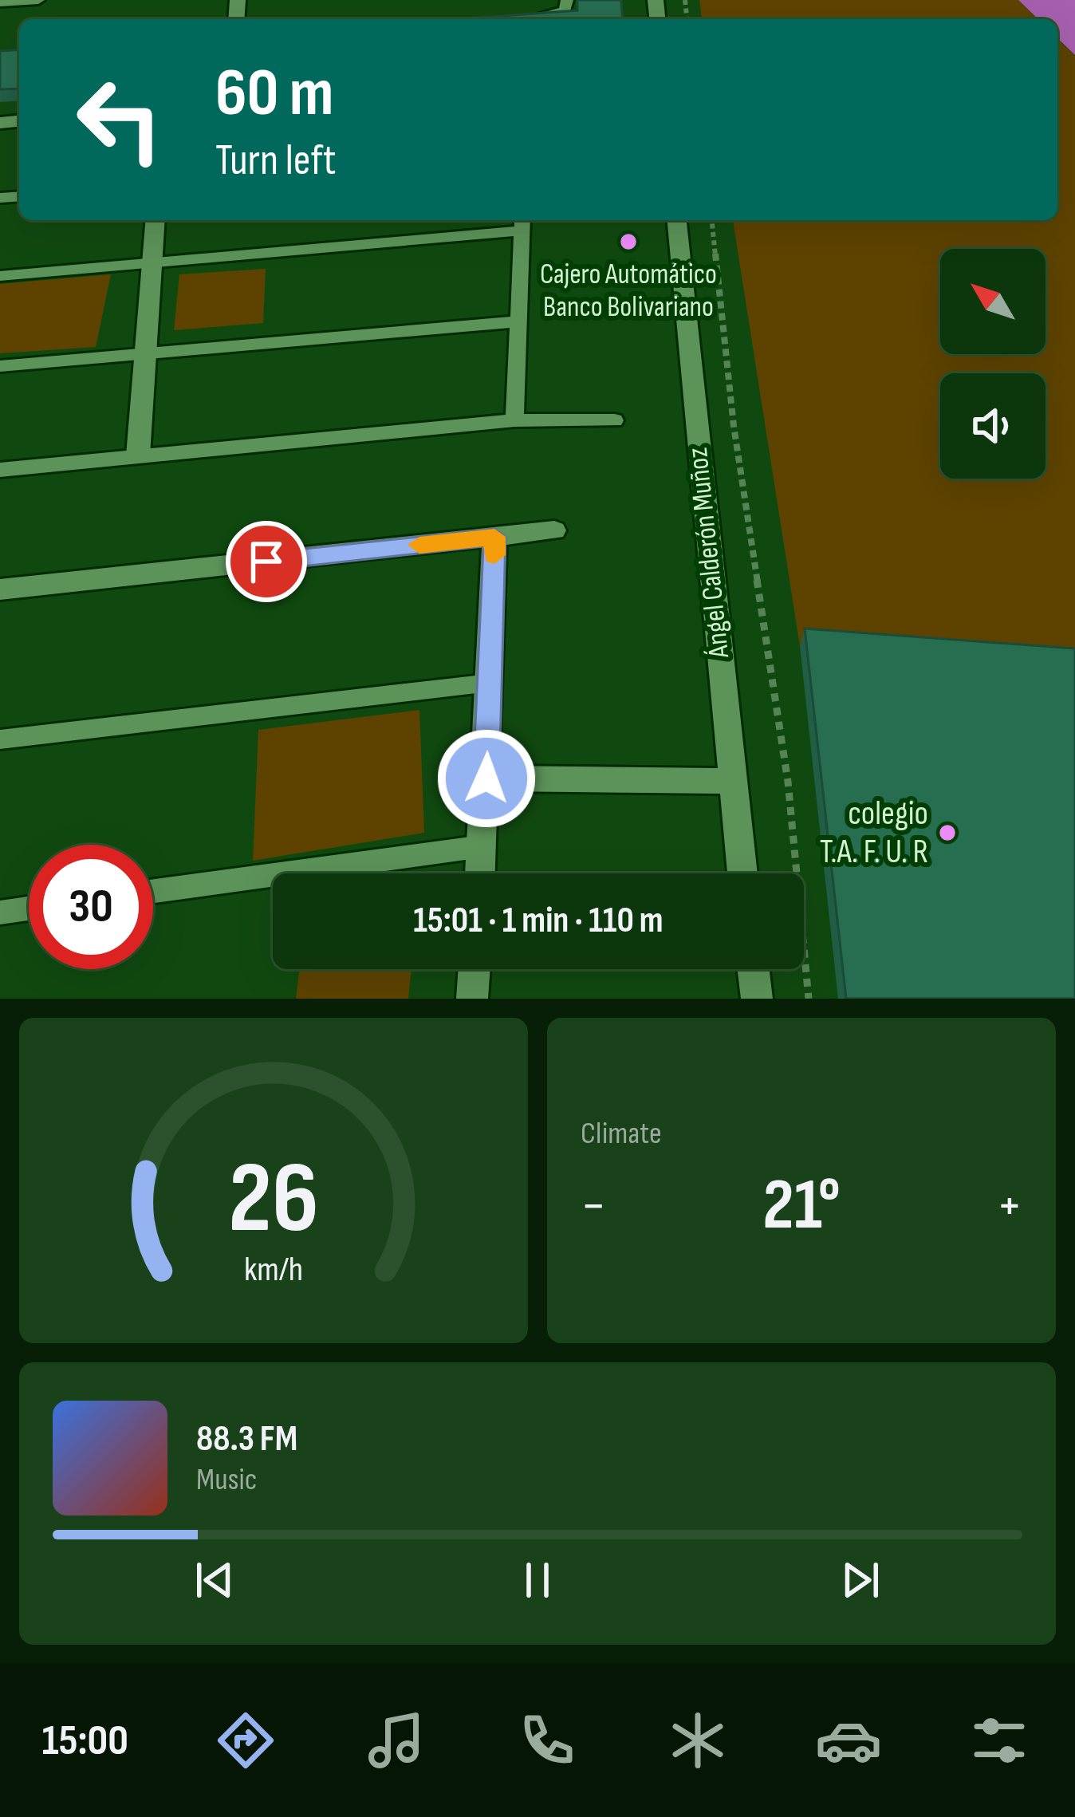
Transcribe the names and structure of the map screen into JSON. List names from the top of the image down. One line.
{"streets":{"street":["Ángel Calderón Muñoz"]},"places":["Cajero Automático Banco Bolivariano","colegio T.A. F. U. R"],"north":"top left","page":{"turn":["60 m","Turn left"],"limit":"30","trip":"15:01 · 1 min · 110 m","tile":"Climate","heat":["−","21°","+"],"song":["88.3 FM","Music"],"tabs":"15:00","gauge":["26","km/h"]}}
